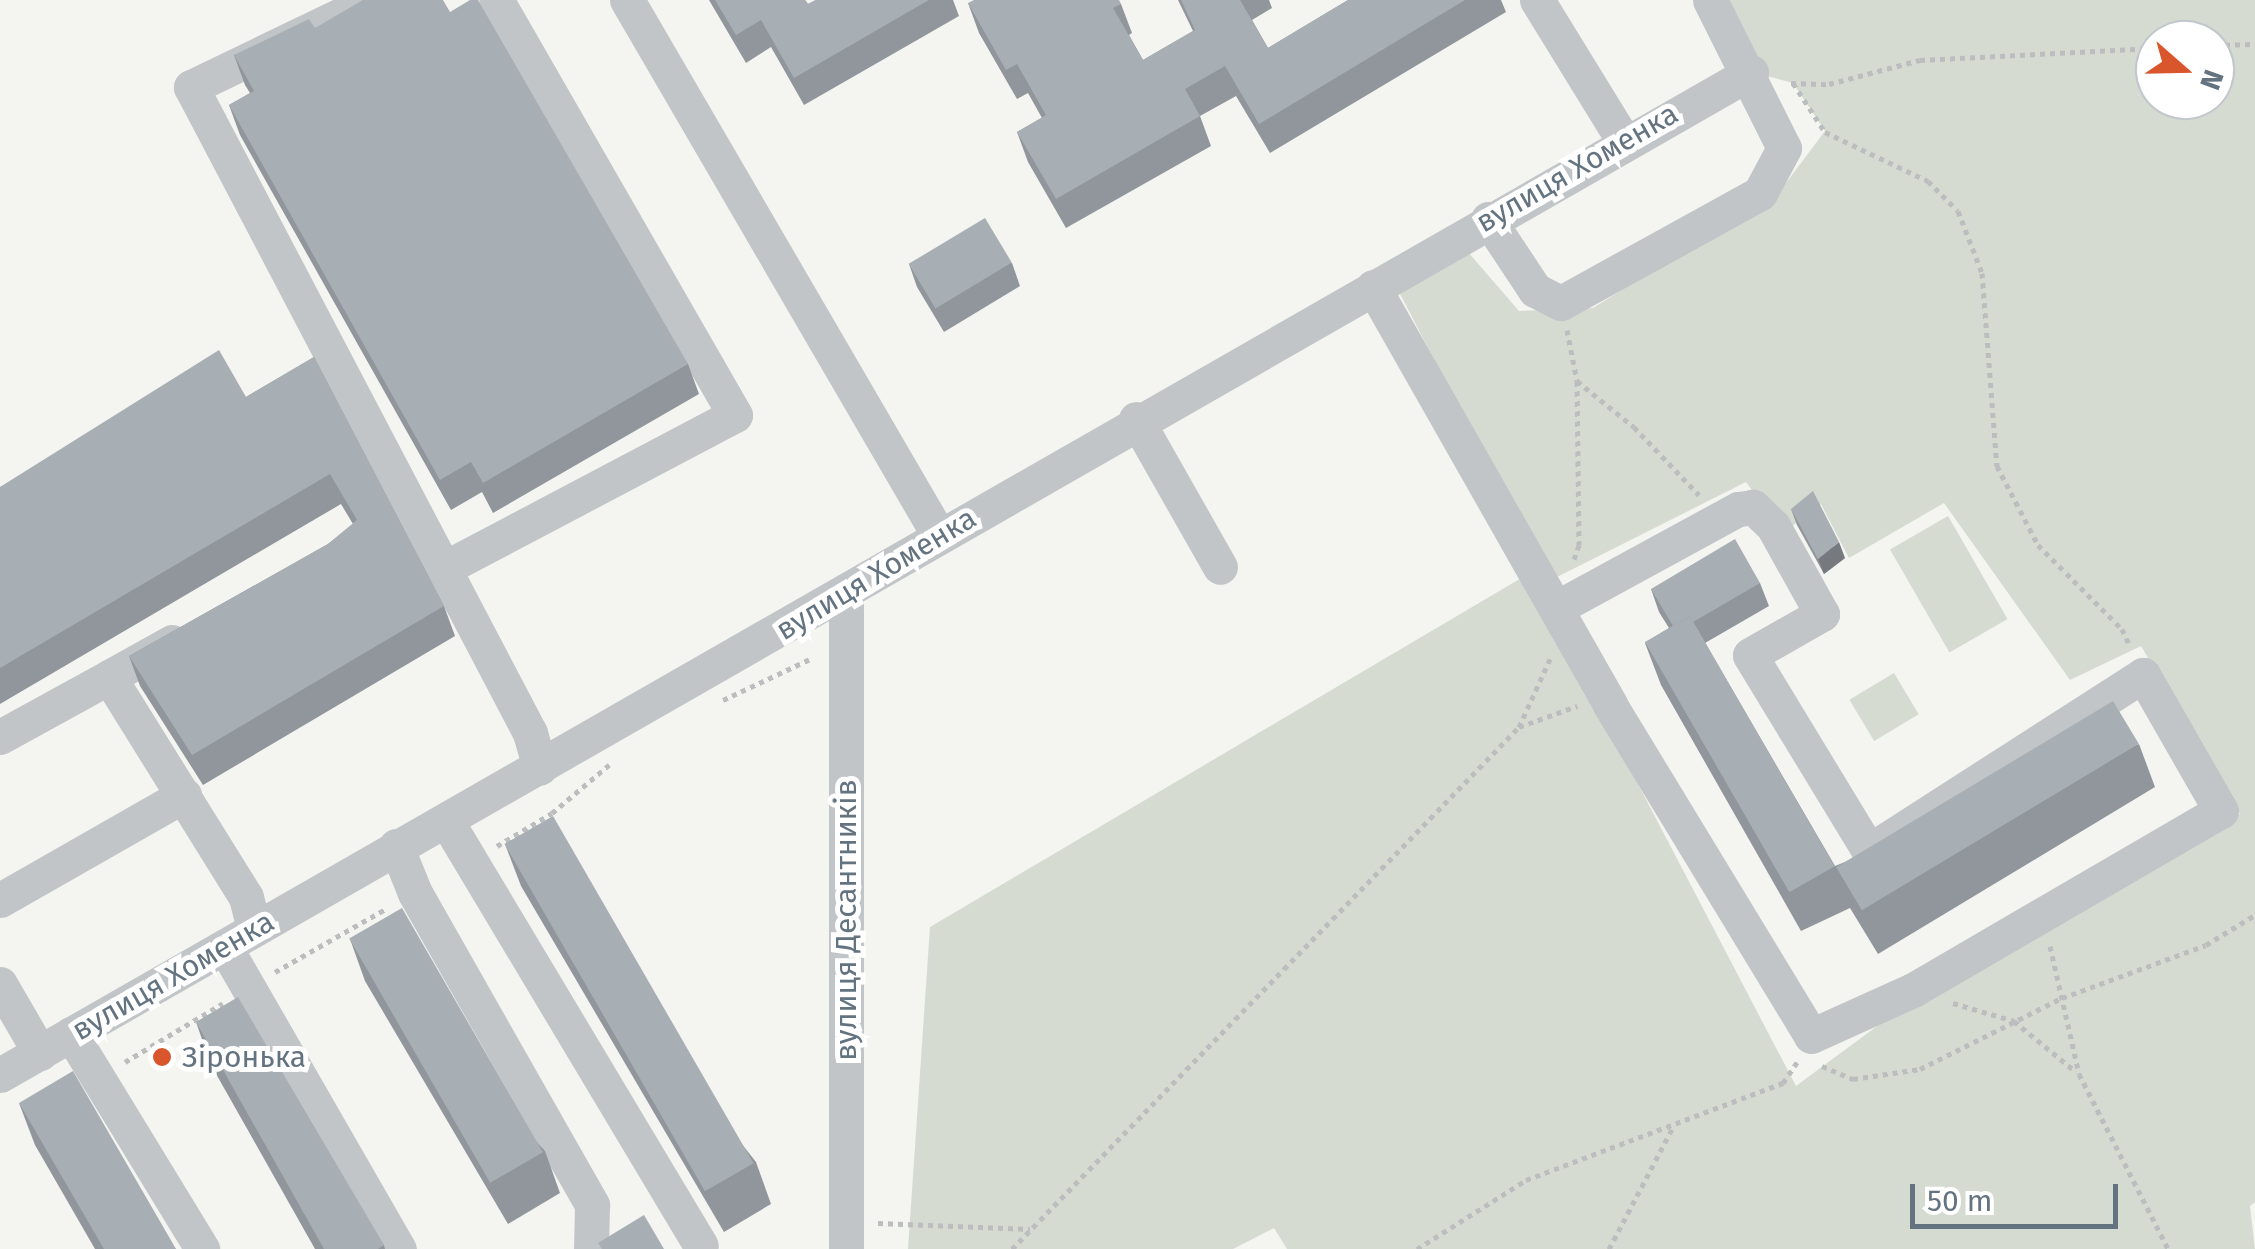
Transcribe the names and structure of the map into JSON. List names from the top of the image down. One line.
{"streets":{"street":["вулиця Хоменка","вулиця Десантників"]},"crossings":[["вулиця Хоменка","вулиця Десантників"]],"places":["Зіронька"],"scale_bar":"50 m","north":"right"}
